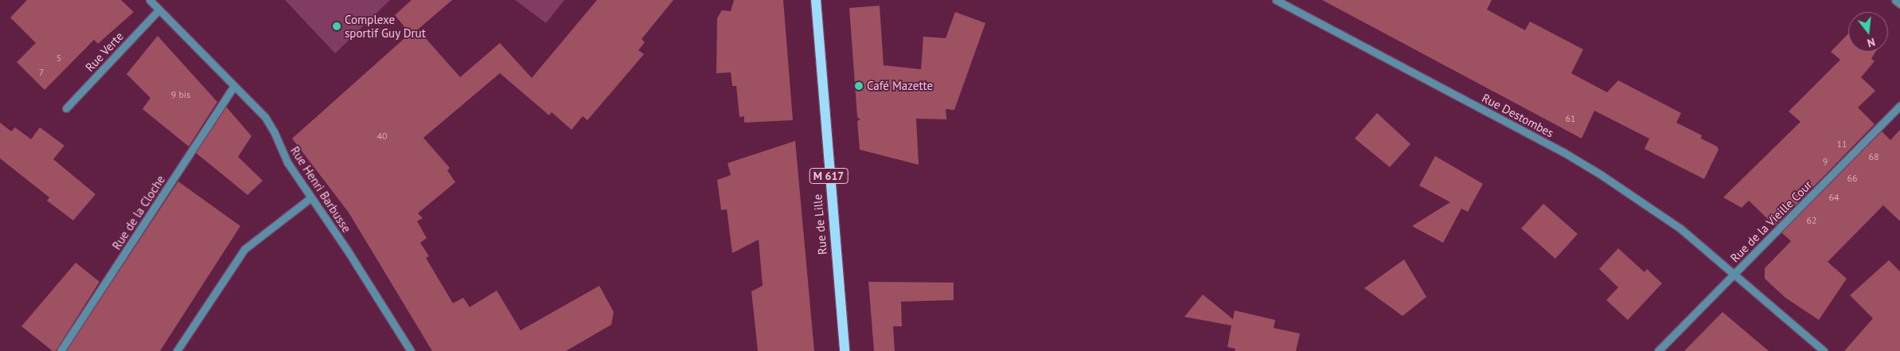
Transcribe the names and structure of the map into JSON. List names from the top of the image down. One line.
{"streets":{"main road":["M 617","Rue de Lille"],"street":["Rue Verte","Rue Destombes","Rue Henri Barbusse","Rue de la Cloche","Rue de la Vieille Cour"]},"crossings":[["Rue Verte","Rue Henri Barbusse"],["Rue Destombes","Rue de la Vieille Cour"],["Rue Henri Barbusse","Rue de la Cloche"]],"places":["Complexe sportif Guy Drut","Café Mazette"],"house_numbers":["5","7","9 bis","61","40","11","68","9","66","64","62"],"north":"bottom"}
